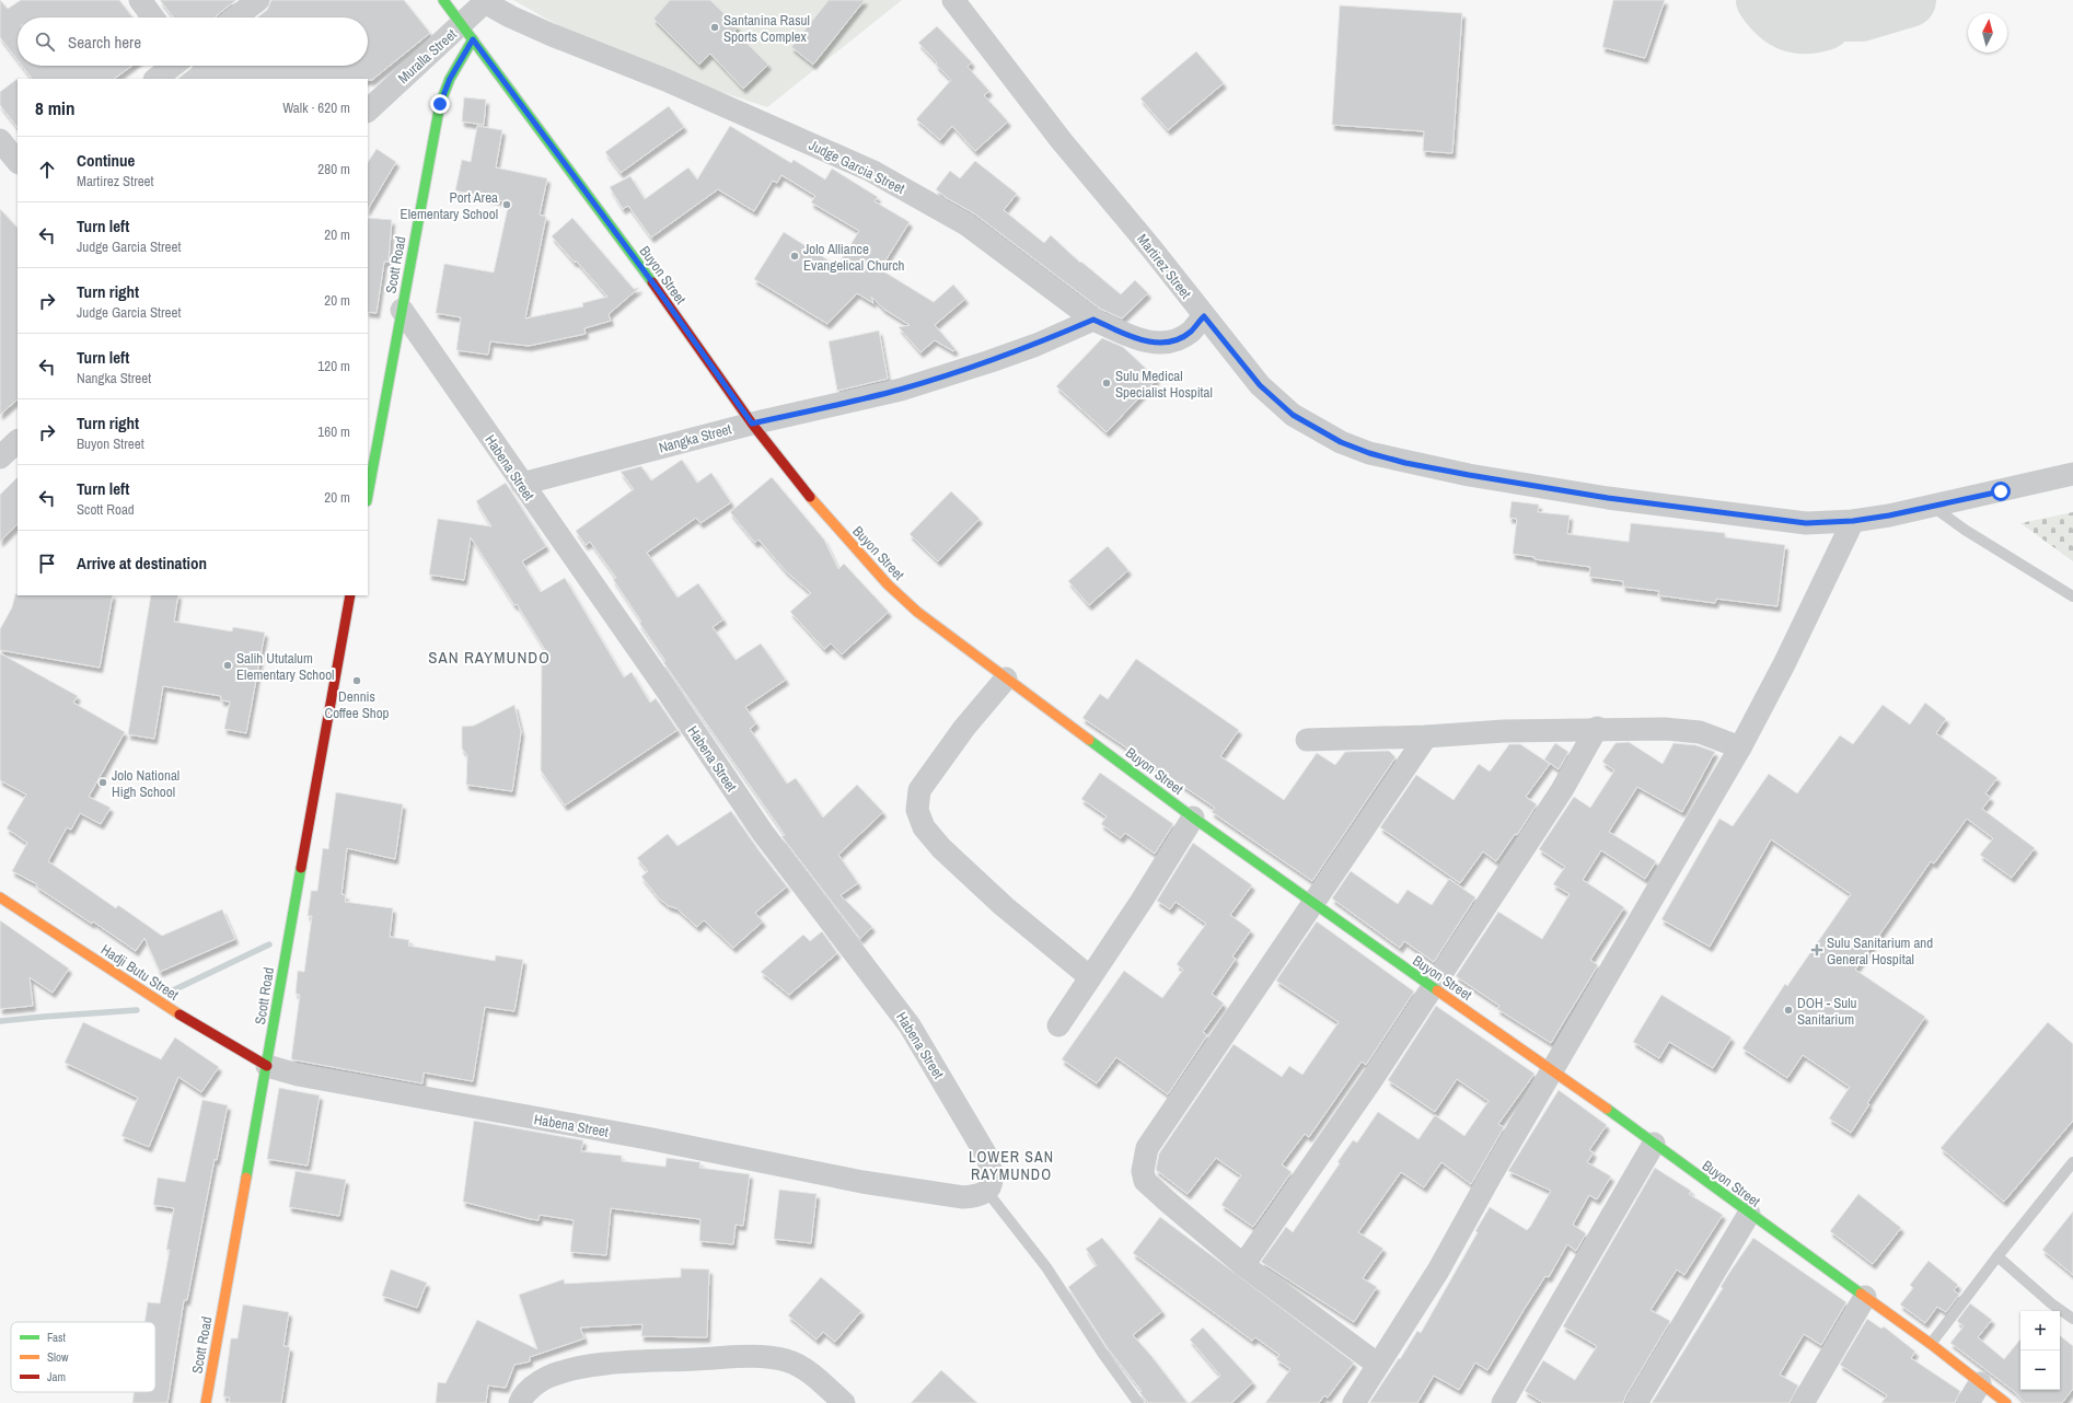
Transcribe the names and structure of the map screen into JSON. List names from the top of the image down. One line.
{"streets":{"main road":["Scott Road","Buyon Street","Hadji Butu Street"],"street":["Muralla Street","Judge Garcia Street","Martirez Street","Nangka Street","Habena Street"]},"crossings":[["Muralla Street","Judge Garcia Street"],["Muralla Street","Scott Road"],["Muralla Street","Buyon Street"],["Judge Garcia Street","Martirez Street"],["Judge Garcia Street","Nangka Street"],["Scott Road","Buyon Street"],["Scott Road","Habena Street"],["Scott Road","Hadji Butu Street"],["Buyon Street","Nangka Street"],["Nangka Street","Habena Street"],["Habena Street","Hadji Butu Street"]],"districts":["SAN RAYMUNDO","LOWER SAN RAYMUNDO"],"places":{"other":["Santanina Rasul Sports Complex","Port Area Elementary School","Jolo Alliance Evangelical Church","Sulu Medical Specialist Hospital","Salih Ututalum Elementary School","Dennis Coffee Shop","Jolo National High School","DOH - Sulu Sanitarium"],"health":["Sulu Sanitarium and General Hospital"]},"legend":["Fast","Slow","Jam"],"north":"top","page":{"search":"Search here","heading":["8 min","Walk · 620 m"],"list":[["Continue","Martirez Street","280 m"],["Turn left","Judge Garcia Street","20 m"],["Turn right","Judge Garcia Street","20 m"],["Turn left","Nangka Street","120 m"],["Turn right","Buyon Street","160 m"],["Turn left","Scott Road","20 m"],"Arrive at destination"],"map_buttons":["+","−"]}}
